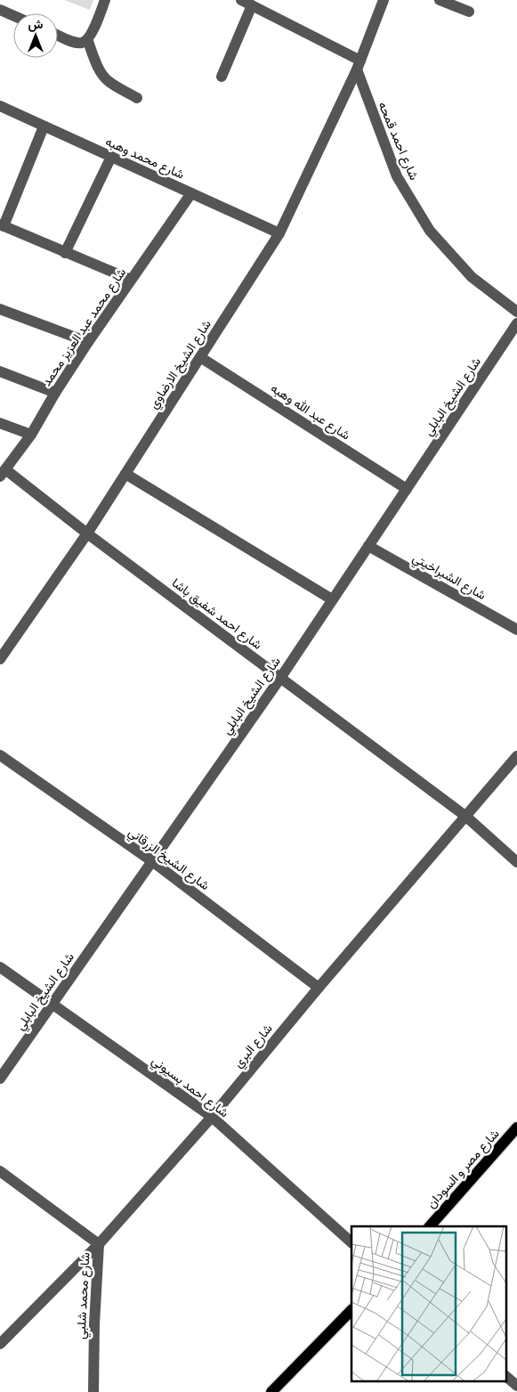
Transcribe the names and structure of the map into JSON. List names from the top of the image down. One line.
{"streets":{"main road":["شارع مصر و السودان"],"street":["شارع احمد قمحه","شارع محمد وهبه","شارع محمد عبد العزيز محمد","شارع الشيخ الارضاوي","شارع الشيخ البابلي","شارع عبد الله وهبه","شارع الشبراخيتي","شارع احمد شفيق باشا","شارع الشيخ الزرقاني","شارع البري","شارع احمد بسيوني","شارع محمد شلبي"]},"crossings":[["شارع احمد قمحه","شارع الشيخ الارضاوي"],["شارع محمد وهبه","شارع محمد عبد العزيز محمد"],["شارع محمد وهبه","شارع الشيخ الارضاوي"],["شارع محمد عبد العزيز محمد","شارع احمد شفيق باشا"],["شارع الشيخ الارضاوي","شارع عبد الله وهبه"],["شارع الشيخ الارضاوي","شارع احمد شفيق باشا"],["شارع الشيخ البابلي","شارع عبد الله وهبه"],["شارع الشيخ البابلي","شارع الشبراخيتي"],["شارع الشيخ البابلي","شارع احمد شفيق باشا"],["شارع الشيخ البابلي","شارع الشيخ الزرقاني"],["شارع الشيخ البابلي","شارع احمد بسيوني"],["شارع احمد شفيق باشا","شارع البري"],["شارع الشيخ الزرقاني","شارع البري"],["شارع البري","شارع احمد بسيوني"],["شارع البري","شارع محمد شلبي"]],"north":"top"}
